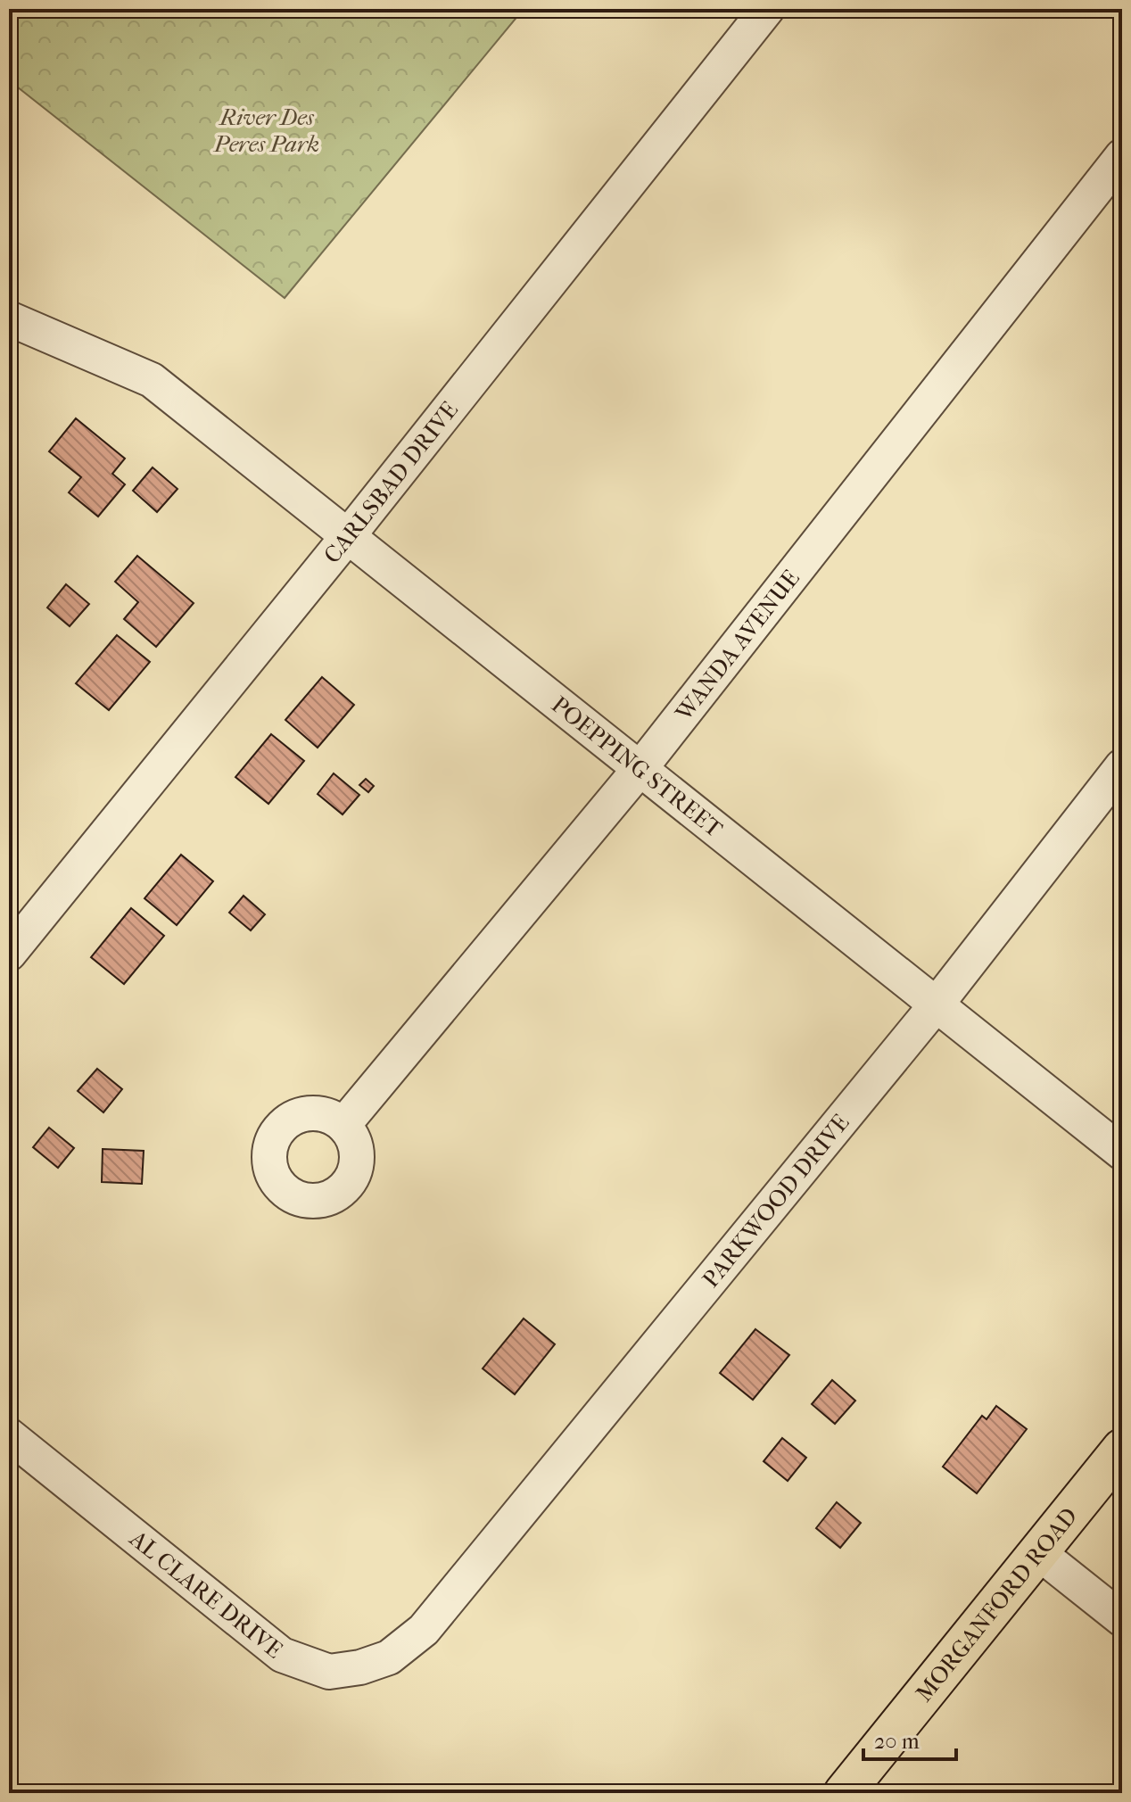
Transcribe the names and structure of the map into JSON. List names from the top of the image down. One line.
{"streets":{"main road":["MORGANFORD ROAD"],"street":["CARLSBAD DRIVE","WANDA AVENUE","POEPPING STREET","PARKWOOD DRIVE","AL CLARE DRIVE"]},"crossings":[["CARLSBAD DRIVE","POEPPING STREET"],["WANDA AVENUE","POEPPING STREET"],["POEPPING STREET","PARKWOOD DRIVE"],["PARKWOOD DRIVE","AL CLARE DRIVE"]],"parks":["River Des Peres Park"],"scale_bar":"20 m"}
